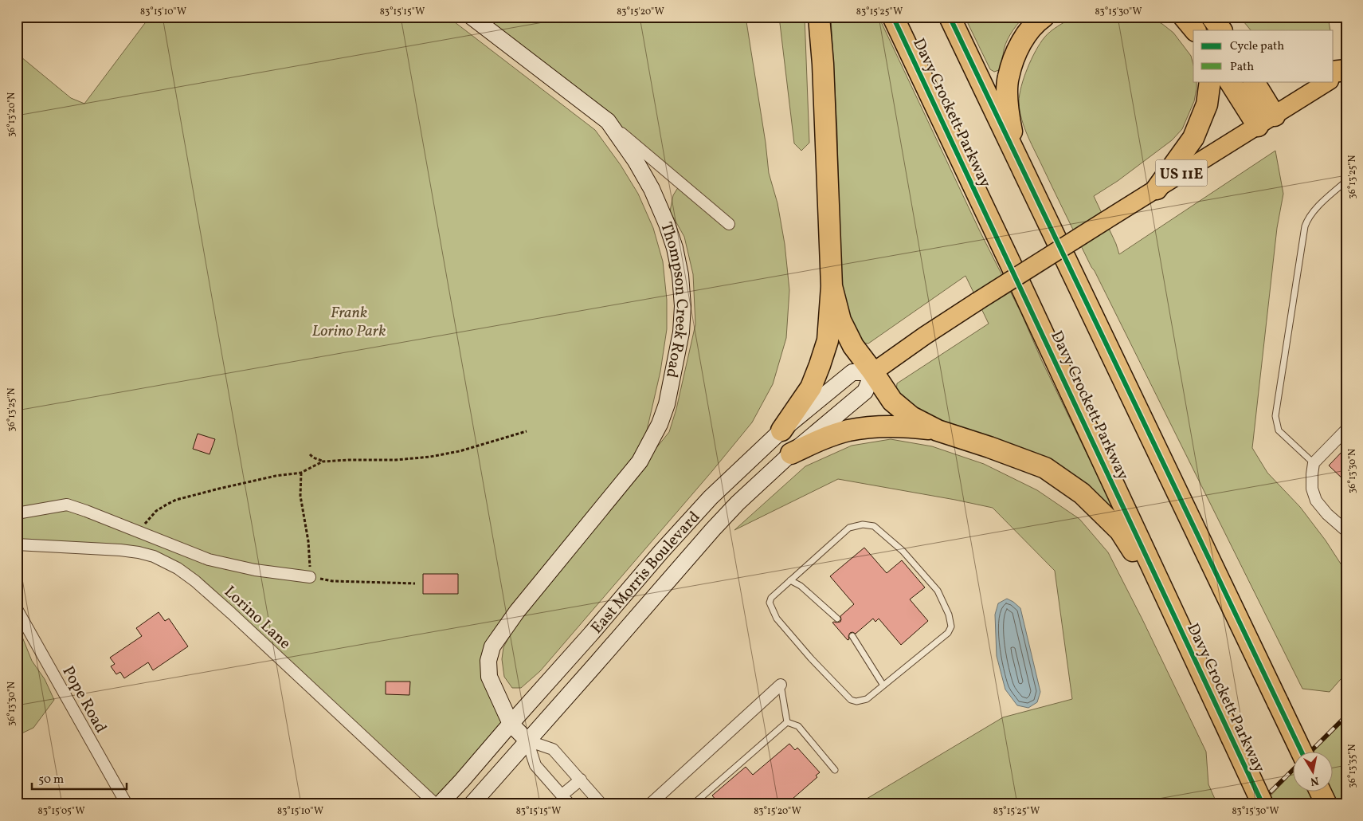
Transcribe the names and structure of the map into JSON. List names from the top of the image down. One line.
{"streets":{"highway":["Davy Crockett Parkway"],"main road":["US 11E","Thompson Creek Road","East Morris Boulevard"],"street":["Lorino Lane","Pope Road"]},"crossings":[["US 11E","East Morris Boulevard"],["Thompson Creek Road","East Morris Boulevard"]],"parks":["Frank Lorino Park"],"legend":["Cycle path","Path"],"scale_bar":"50 m","north":"bottom","coordinates":["83°15'10\"W","83°15'15\"W","83°15'20\"W","83°15'25\"W","83°15'30\"W","36°13'20\"N","36°13'25\"N","36°13'30\"N","36°13'35\"N","83°15'05\"W"]}
